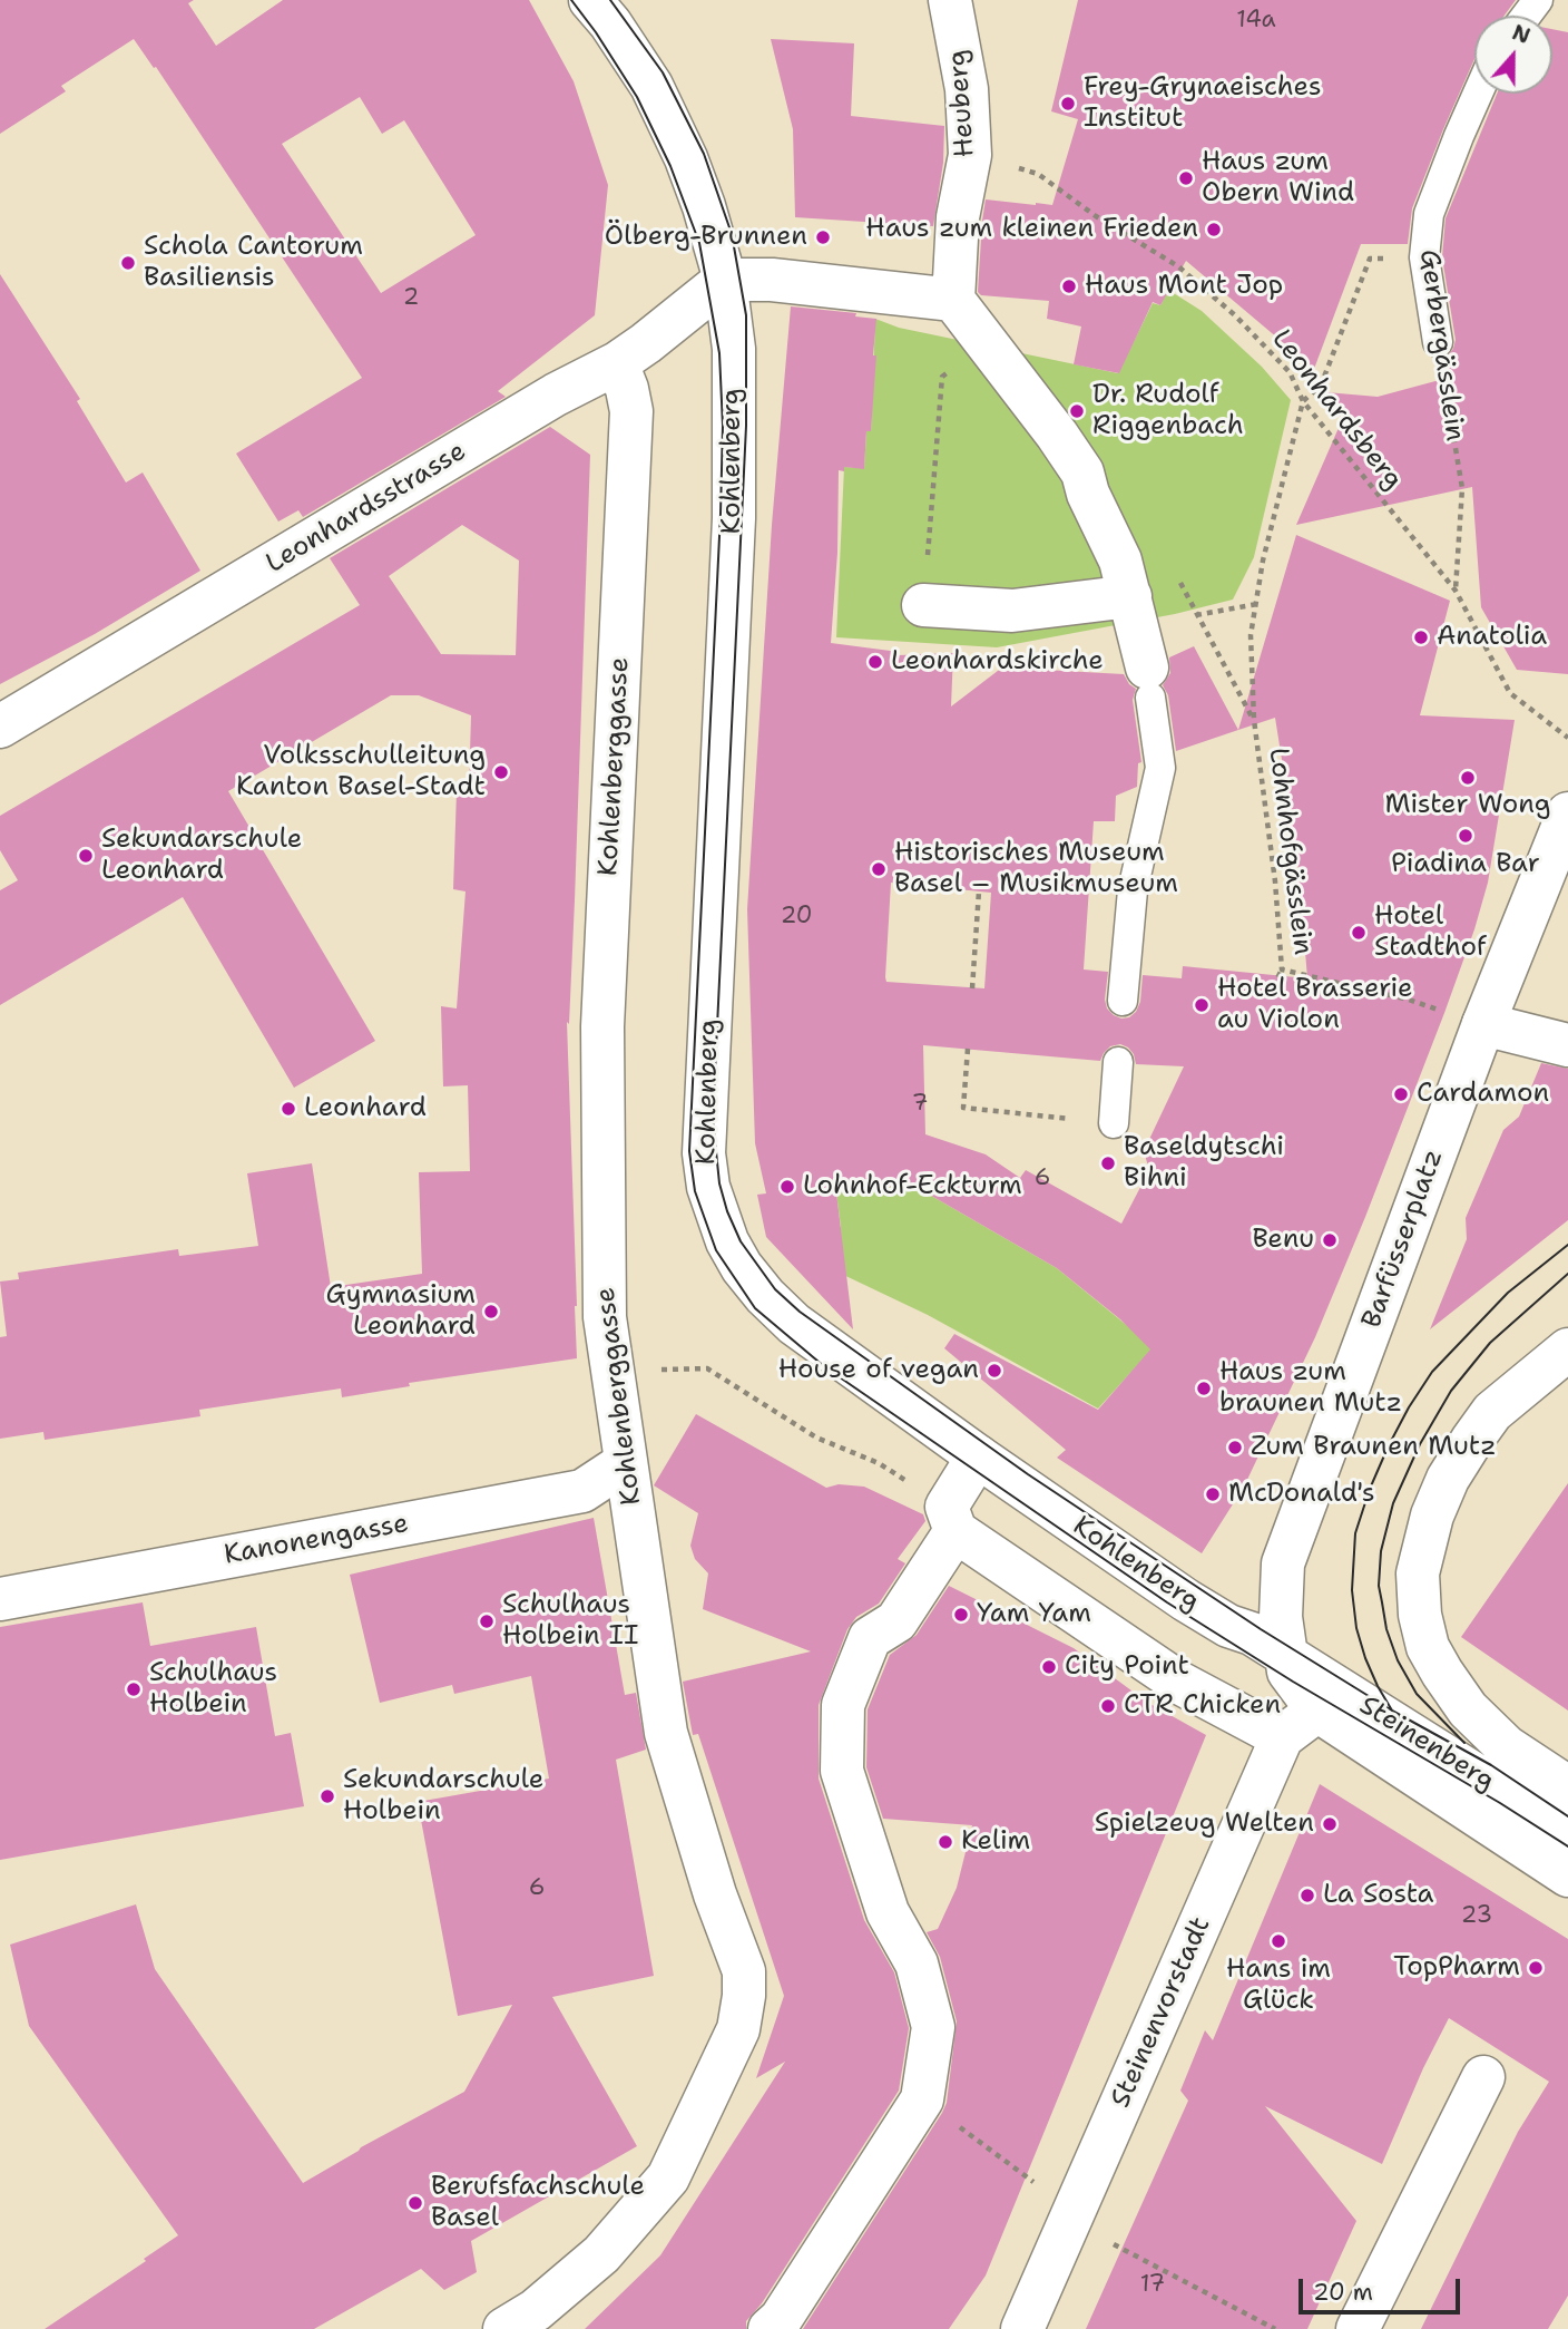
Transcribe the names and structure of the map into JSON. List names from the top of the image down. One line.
{"streets":{"street":["Heuberg","Kohlenberg","Leonhardsstrasse","Kohlenberggasse","Barfüsserplatz","Kanonengasse","Steinenberg","Steinenvorstadt"],"lane":["Gerbergässlein"],"path":["Leonhardsberg","Lohnhofgässlein"]},"crossings":[["Heuberg","Leonhardsberg"],["Gerbergässlein","Leonhardsberg"],["Leonhardsberg","Lohnhofgässlein"],["Kohlenberg","Leonhardsstrasse"],["Kohlenberg","Barfüsserplatz"],["Kohlenberg","Steinenberg"],["Leonhardsstrasse","Kohlenberggasse"],["Kohlenberggasse","Kanonengasse"],["Lohnhofgässlein","Barfüsserplatz"],["Barfüsserplatz","Steinenberg"]],"places":["Frey-Grynaeisches Institut","Haus zum Obern Wind","Haus zum kleinen Frieden","Ölberg-Brunnen","Schola Cantorum Basiliensis","Haus Mont Jop","Dr. Rudolf Riggenbach","Anatolia","Leonhardskirche","Volksschulleitung Kanton Basel-Stadt","Mister Wong","Piadina Bar","Sekundarschule Leonhard","Historisches Museum Basel – Musikmuseum","Hotel Stadthof","Hotel Brasserie au Violon","Cardamon","Leonhard","Baseldytschi Bihni","Lohnhof-Eckturm","Benu","Gymnasium Leonhard","House of vegan","Haus zum braunen Mutz","Zum Braunen Mutz","McDonald's","Yam Yam","Schulhaus Holbein II","City Point","Schulhaus Holbein","CTR Chicken","Sekundarschule Holbein","Spielzeug Welten","Kelim","La Sosta","Hans im Glück","TopPharm","Berufsfachschule Basel"],"house_numbers":["14a","2","20","7","6","6","23","17"],"scale_bar":"20 m","north":"top"}
